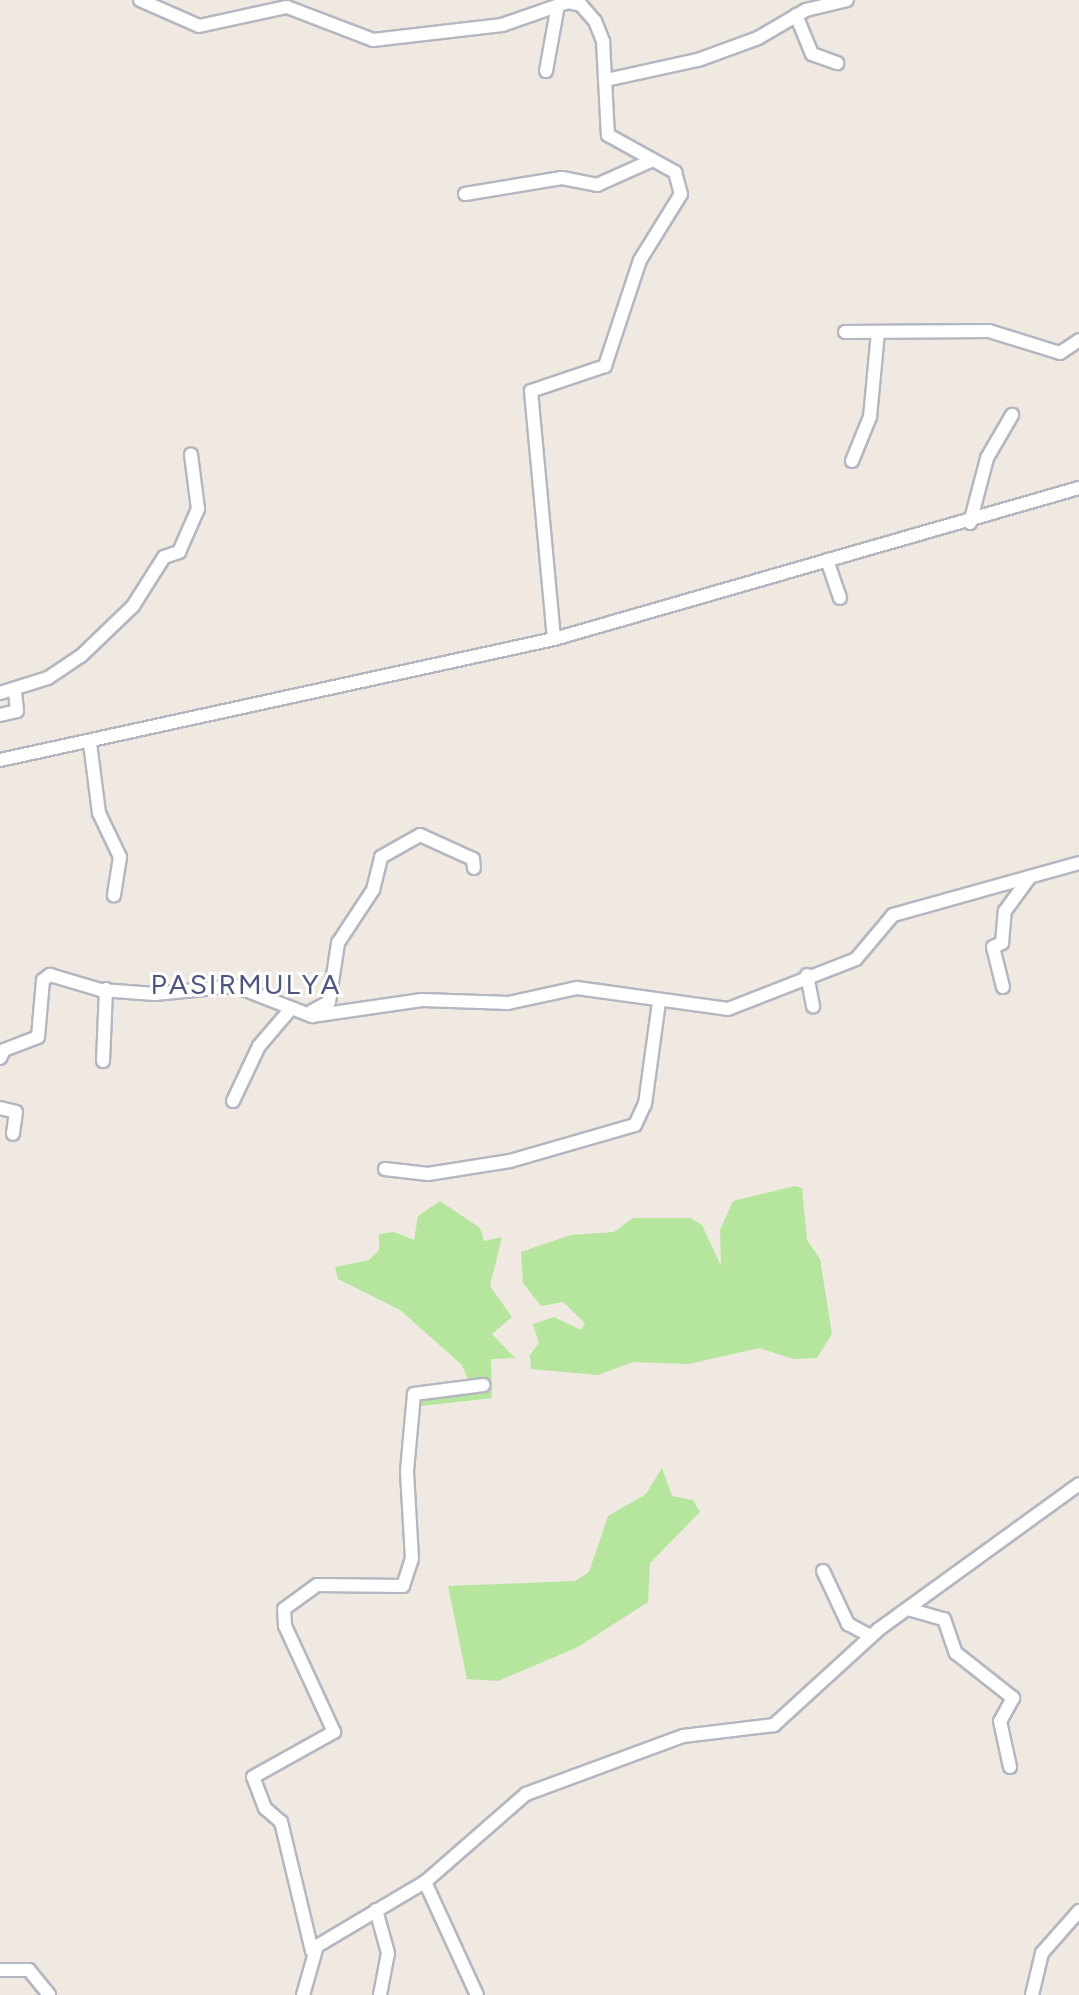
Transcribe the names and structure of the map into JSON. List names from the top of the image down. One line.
{"districts":["PASIRMULYA"]}
